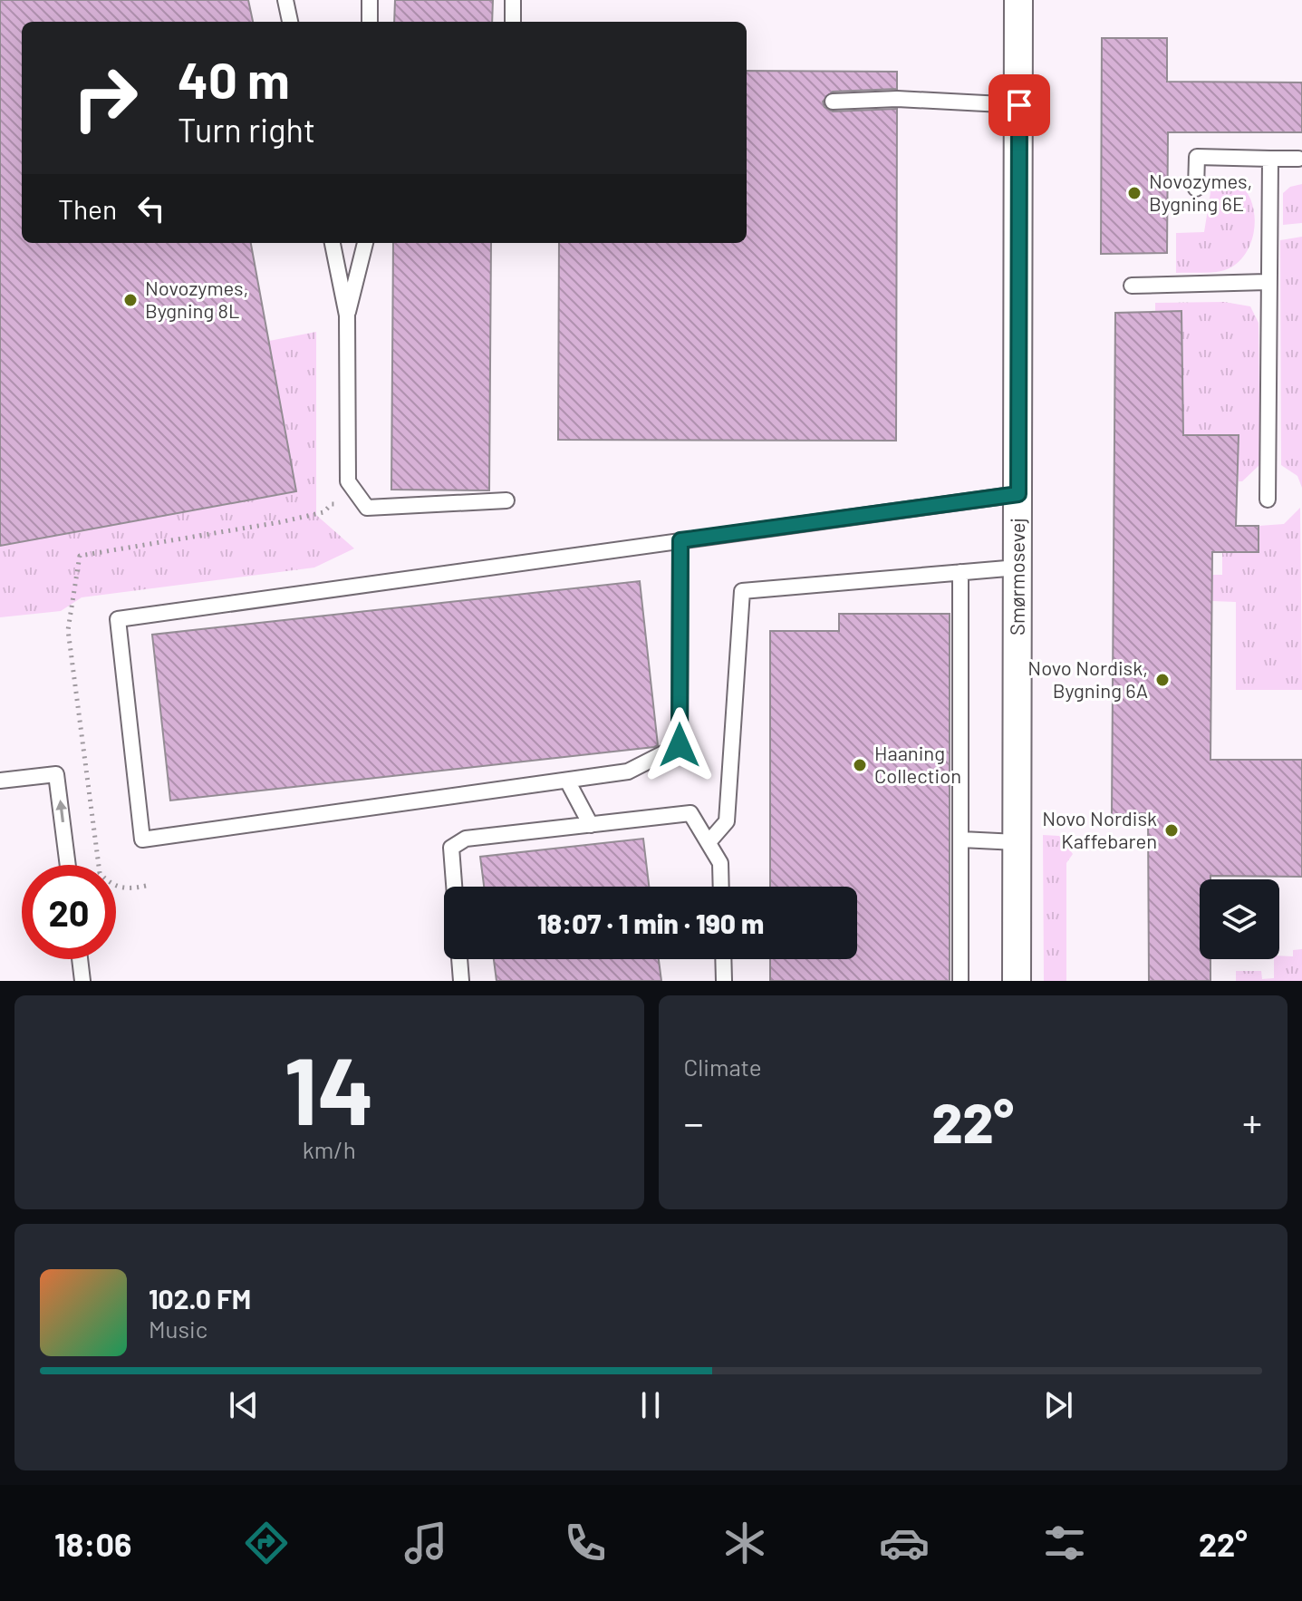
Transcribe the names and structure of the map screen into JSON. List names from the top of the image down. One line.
{"streets":{"street":["Smørmosevej"]},"places":["Novozymes, Bygning 6E","Novozymes, Bygning 8L","Novo Nordisk, Bygning 6A","Haaning Collection","Novo Nordisk Kaffebaren"],"page":{"turn":["40 m","Turn right"],"then":"Then","limit":"20","trip":"18:07 · 1 min · 190 m","tile":[["14","km/h"],"Climate"],"heat":["−","22°","+"],"song":["102.0 FM","Music"],"tabs":["18:06","22°"]}}
